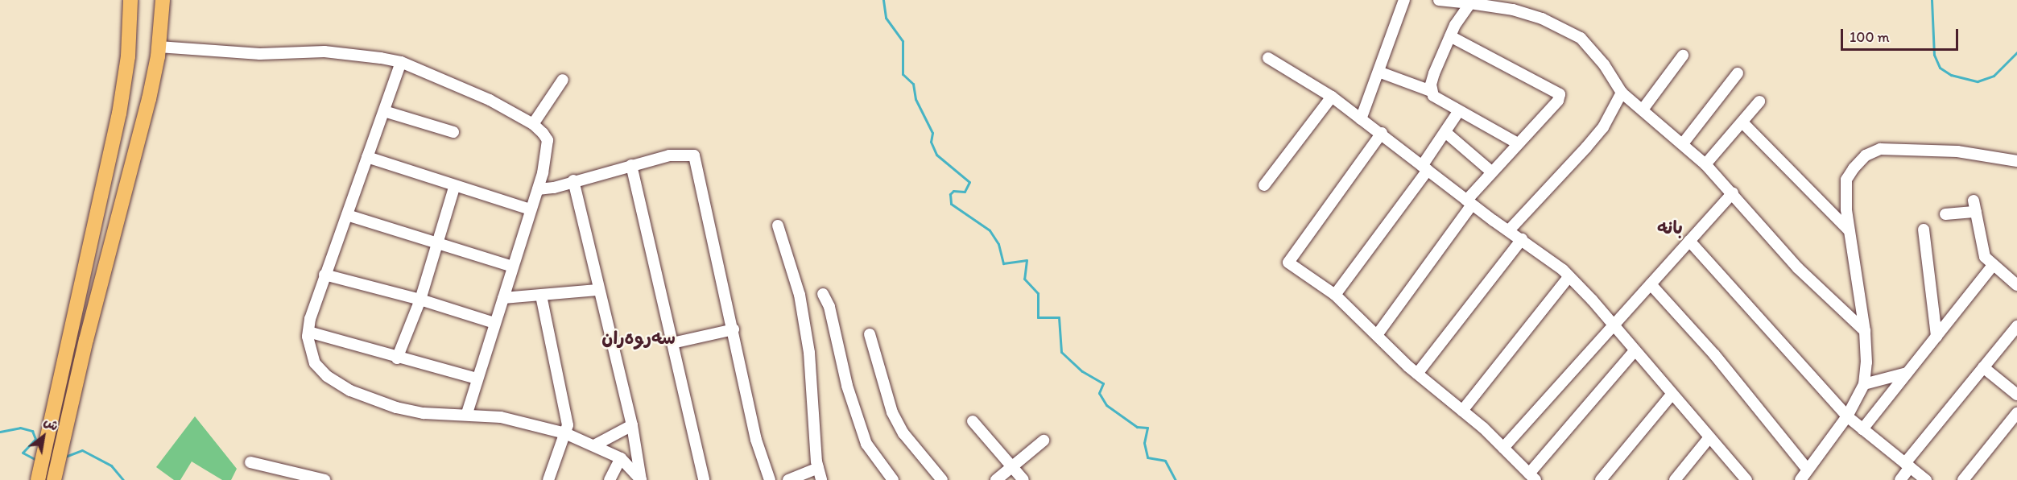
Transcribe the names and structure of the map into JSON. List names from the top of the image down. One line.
{"districts":["بانە","سەروەران"],"scale_bar":"100 m","north":"top right"}
